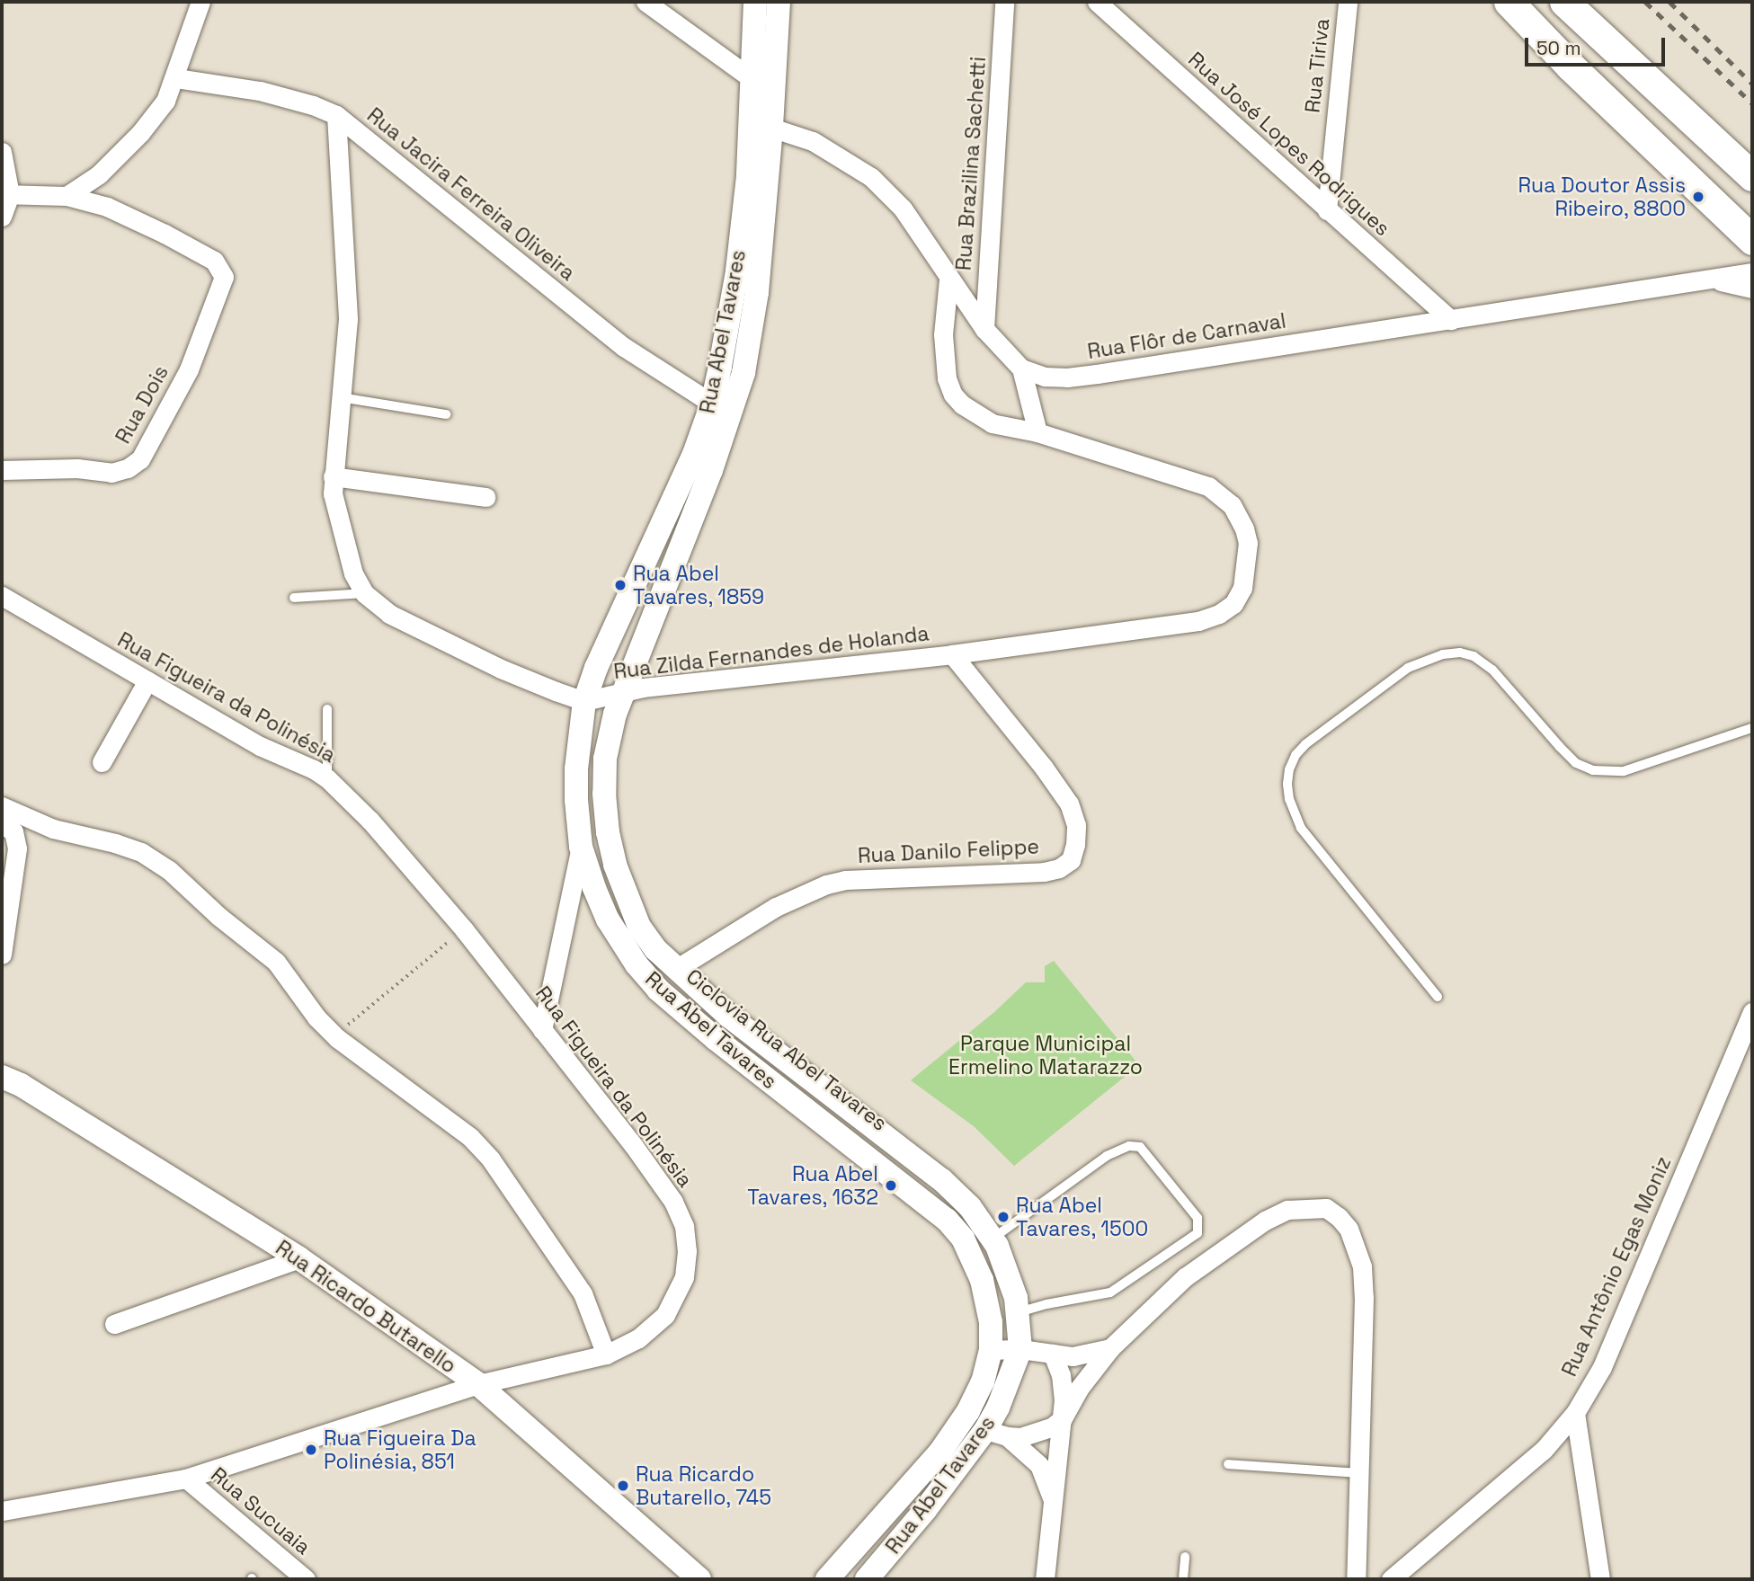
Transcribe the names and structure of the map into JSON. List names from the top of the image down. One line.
{"streets":{"street":["Rua Tiriva","Rua José Lopes Rodrigues","Rua Brazilina Sachetti","Rua Jacira Ferreira Oliveira","Rua Abel Tavares","Rua Flôr de Carnaval","Rua Dois","Rua Zilda Fernandes de Holanda","Rua Figueira da Polinésia","Rua Danilo Felippe","Rua Antônio Egas Moniz","Rua Ricardo Butarello","Rua Sucuaia"]},"crossings":[["Rua Tiriva","Rua José Lopes Rodrigues"],["Rua José Lopes Rodrigues","Rua Flôr de Carnaval"],["Rua Jacira Ferreira Oliveira","Rua Abel Tavares"],["Rua Abel Tavares","Rua Zilda Fernandes de Holanda"],["Rua Abel Tavares","Rua Danilo Felippe"],["Rua Zilda Fernandes de Holanda","Rua Danilo Felippe"],["Rua Figueira da Polinésia","Rua Ricardo Butarello"],["Rua Figueira da Polinésia","Rua Sucuaia"]],"parks":["Parque Municipal Ermelino Matarazzo"],"places":["Rua Doutor Assis Ribeiro, 8800","Rua Abel Tavares, 1859","Rua Abel Tavares, 1632","Rua Abel Tavares, 1500","Rua Figueira Da Polinésia, 851","Rua Ricardo Butarello, 745"],"scale_bar":"50 m"}
